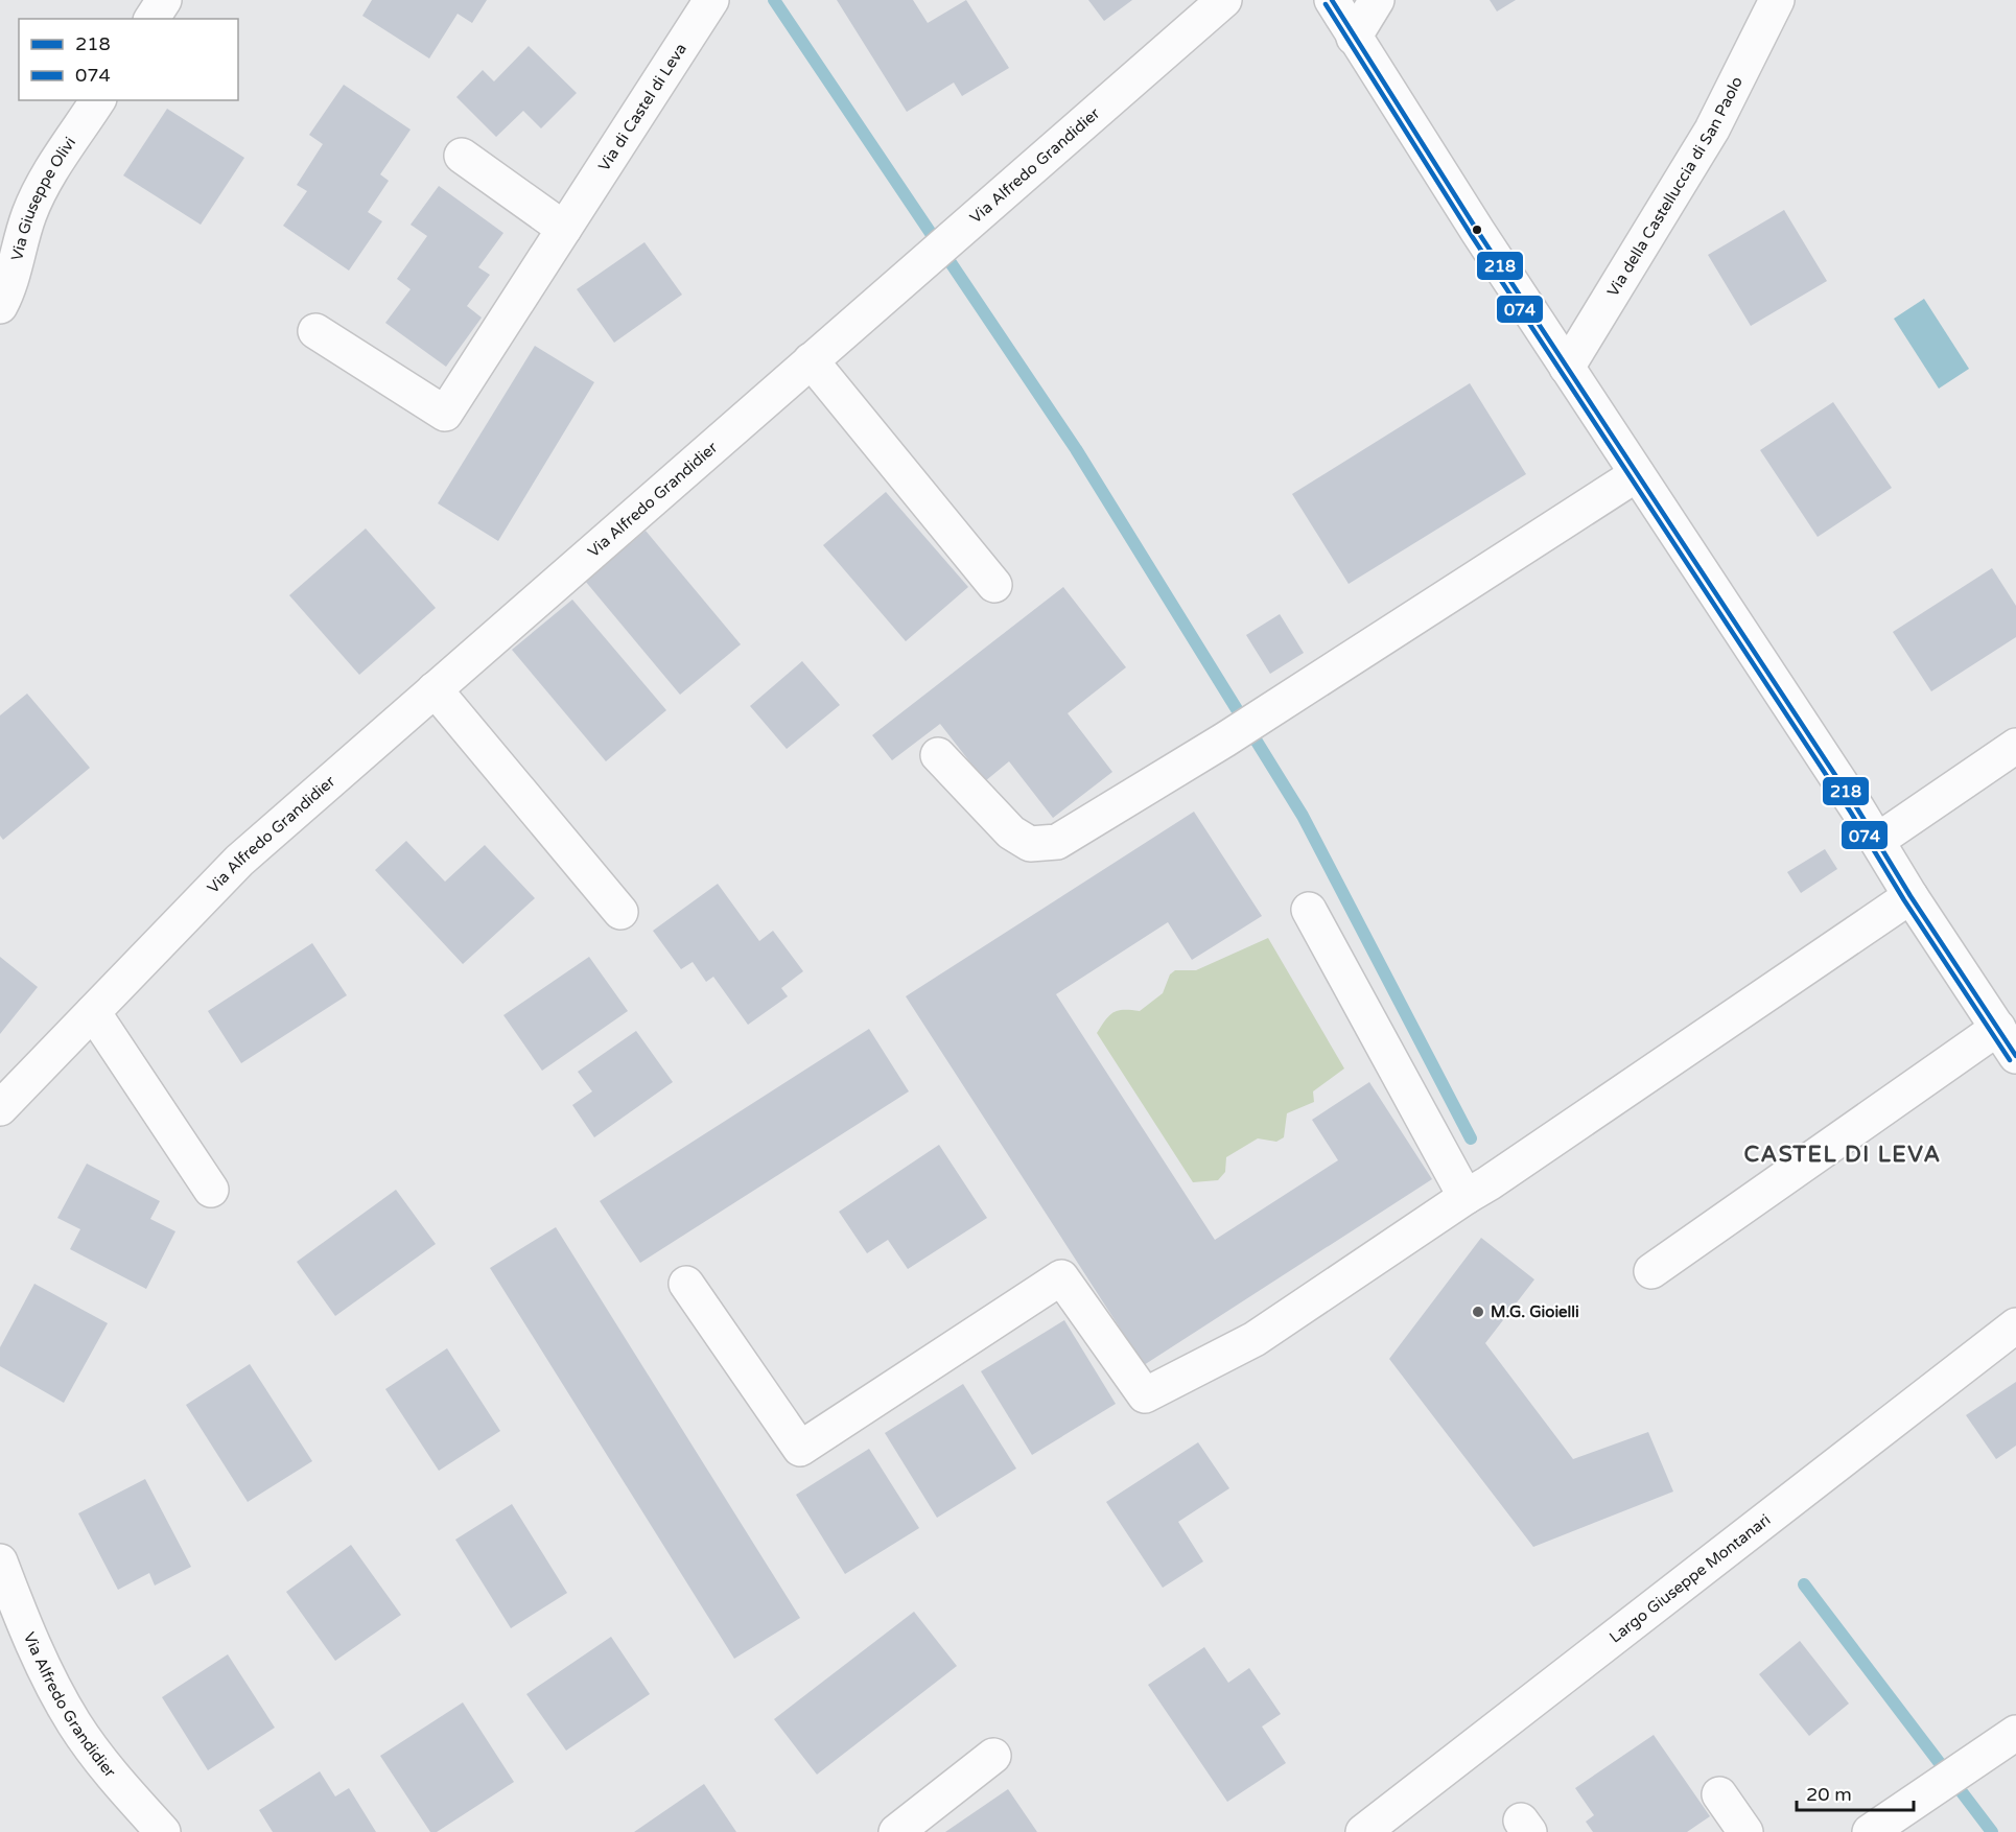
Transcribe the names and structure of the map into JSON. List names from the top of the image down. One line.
{"streets":{"street":["Via di Castel di Leva","Via Alfredo Grandidier","Via della Castelluccia di San Paolo","Via Giuseppe Olivi","Largo Giuseppe Montanari"]},"districts":["CASTEL DI LEVA"],"places":["M.G. Gioielli"],"lines":["transit line 218","transit line 074"],"legend":["218","074"],"scale_bar":"20 m"}
